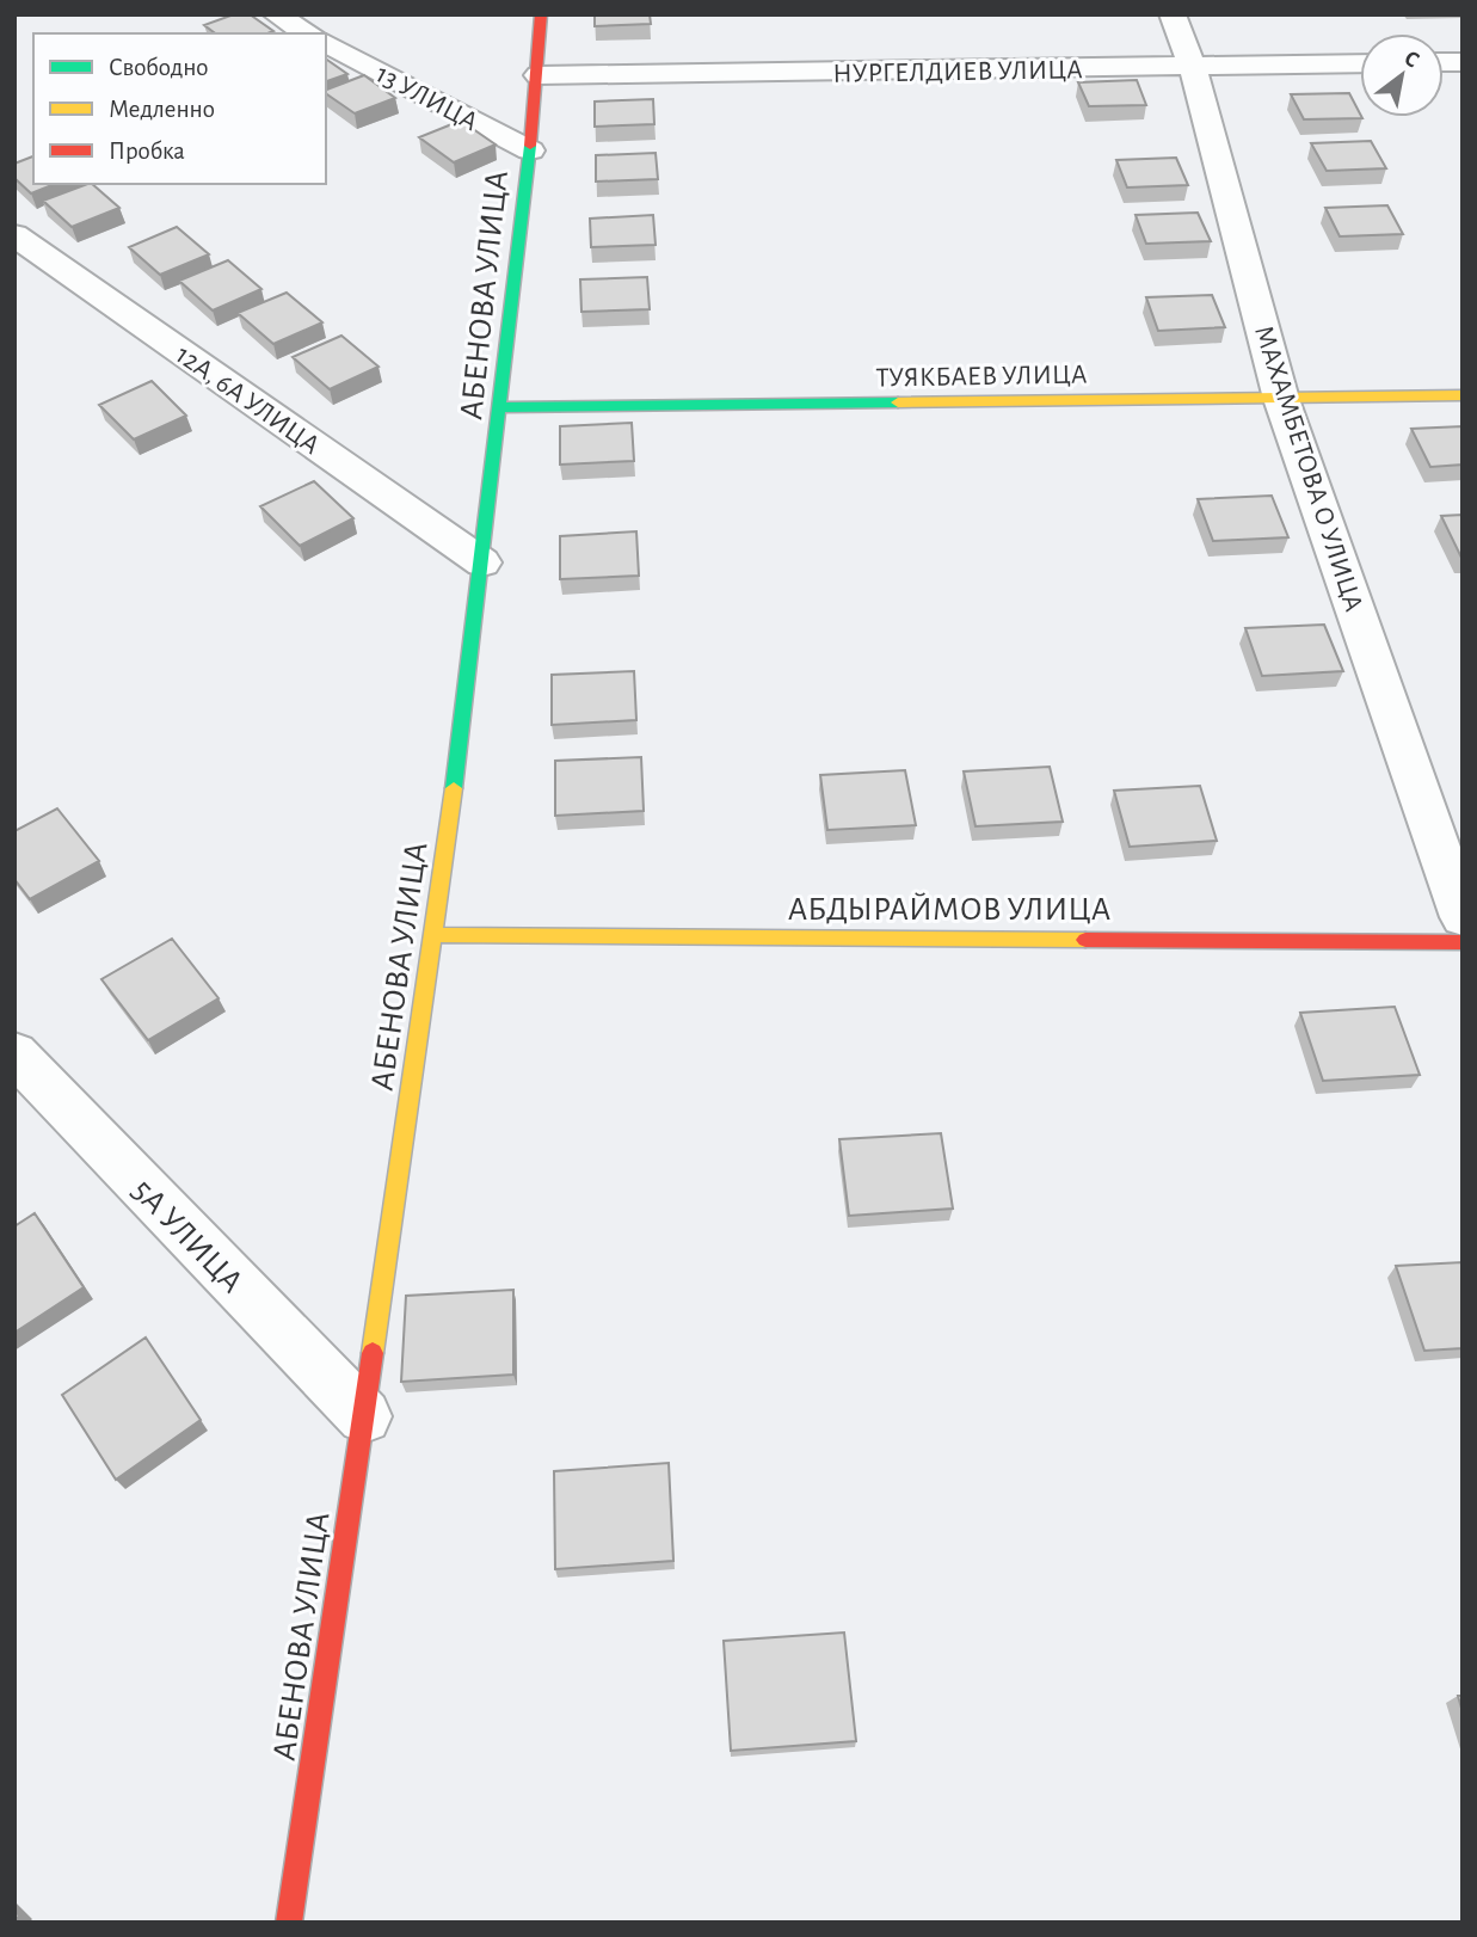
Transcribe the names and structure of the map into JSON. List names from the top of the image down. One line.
{"streets":{"street":["НУРГЕЛДИЕВ УЛИЦА","13 УЛИЦА","АБЕНОВА УЛИЦА","ТУЯКБАЕВ УЛИЦА","12А, 6А УЛИЦА","МАХАМБЕТОВА О УЛИЦА","АБДЫРАЙМОВ УЛИЦА","5А УЛИЦА"]},"crossings":[["НУРГЕЛДИЕВ УЛИЦА","АБЕНОВА УЛИЦА"],["НУРГЕЛДИЕВ УЛИЦА","МАХАМБЕТОВА О УЛИЦА"],["13 УЛИЦА","АБЕНОВА УЛИЦА"],["АБЕНОВА УЛИЦА","ТУЯКБАЕВ УЛИЦА"],["АБЕНОВА УЛИЦА","12А, 6А УЛИЦА"],["АБЕНОВА УЛИЦА","АБДЫРАЙМОВ УЛИЦА"],["АБЕНОВА УЛИЦА","5А УЛИЦА"],["ТУЯКБАЕВ УЛИЦА","МАХАМБЕТОВА О УЛИЦА"]],"legend":["Свободно","Медленно","Пробка"],"north":"top right"}
